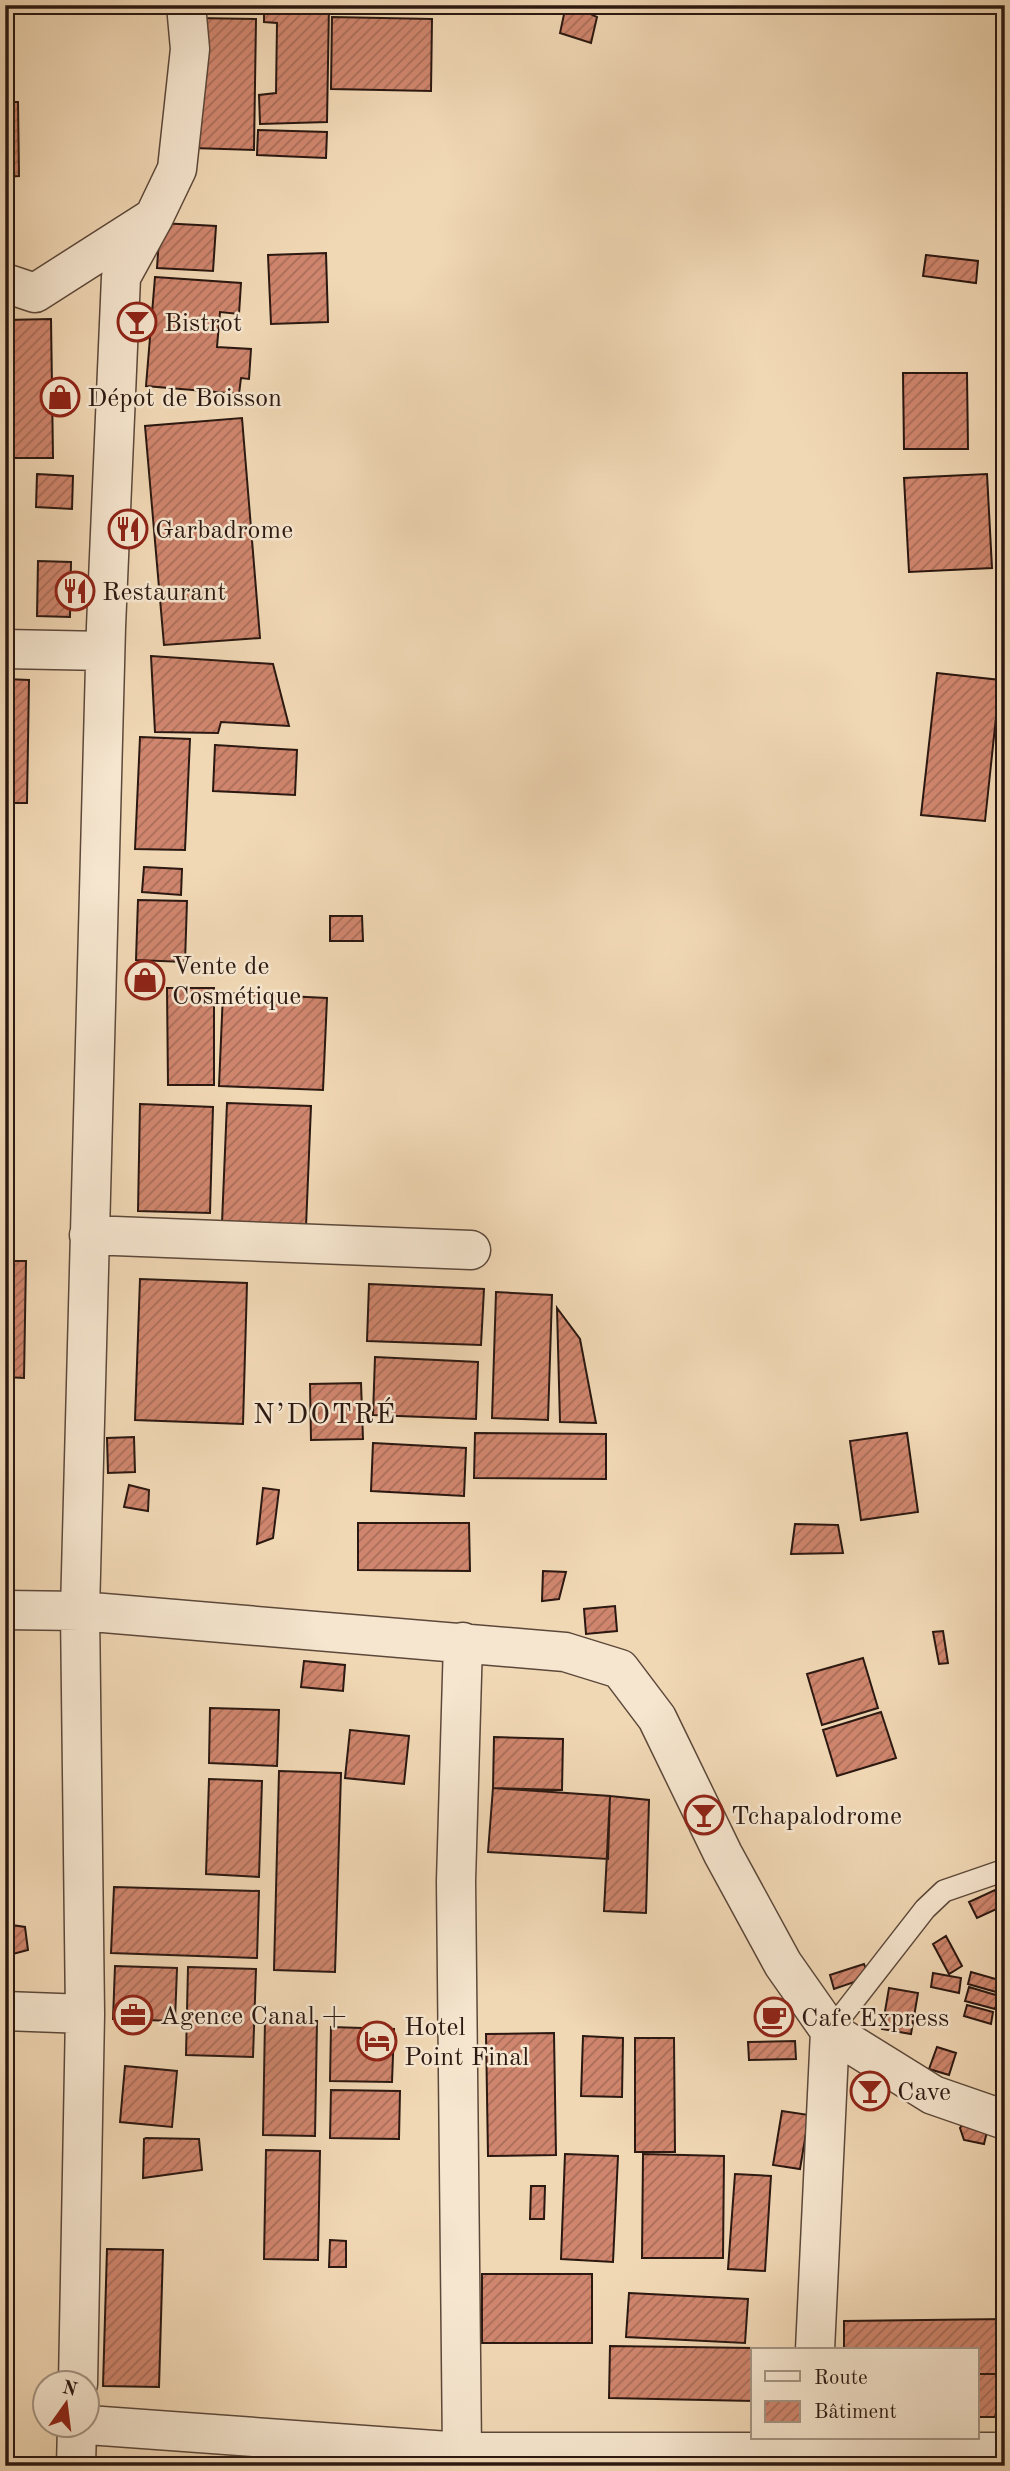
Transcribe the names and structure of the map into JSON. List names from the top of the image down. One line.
{"districts":["N’DOTRÉ"],"places":{"bar":["Bistrot","Tchapalodrome","Cave"],"shop":["Dépot de Boisson","Vente de Cosmétique"],"restaurant":["Garbadrome","Restaurant"],"office":["Agence Canal +"],"cafe":["Cafe Express"],"hotel":["Hotel Point Final"]},"legend":["Route","Bâtiment"],"north":"top"}
